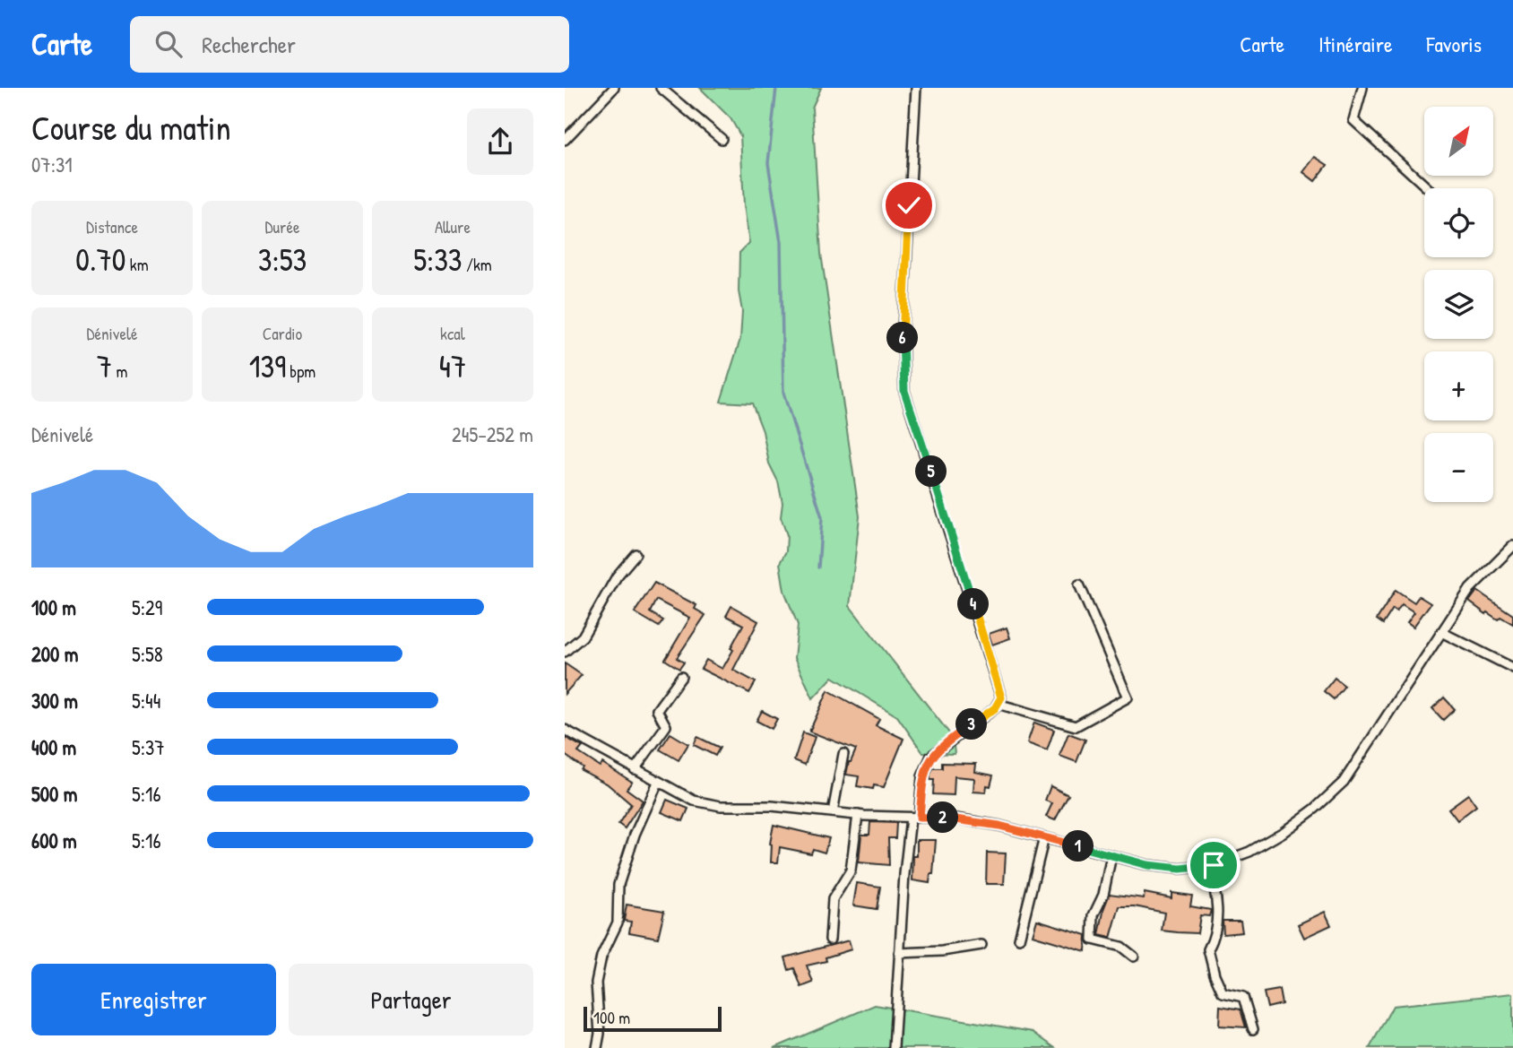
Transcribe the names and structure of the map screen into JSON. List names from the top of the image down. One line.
{"scale_bar":"100 m","north":"top right","page":{"header":"Carte","search":"Rechercher","nav":["Carte","Itinéraire","Favoris"],"heading":["Course du matin","07:31"],"map_buttons":["+","−"],"stats":[["Distance","0.70 km"],["Durée","3:53"],["Allure","5:33 /km"],["Dénivelé","7 m"],["Cardio","139 bpm"],["kcal","47"]],"pins":["6","5","4","3","2","1"],"chart":["Dénivelé","245–252 m"],"list":[{"name":"100 m","note":"5:29"},{"name":"200 m","note":"5:58"},{"name":"300 m","note":"5:44"},{"name":"400 m","note":"5:37"},{"name":"500 m","note":"5:16"},{"name":"600 m","note":"5:16"}],"buttons":["Enregistrer","Partager"],"scale":"100 m"}}
